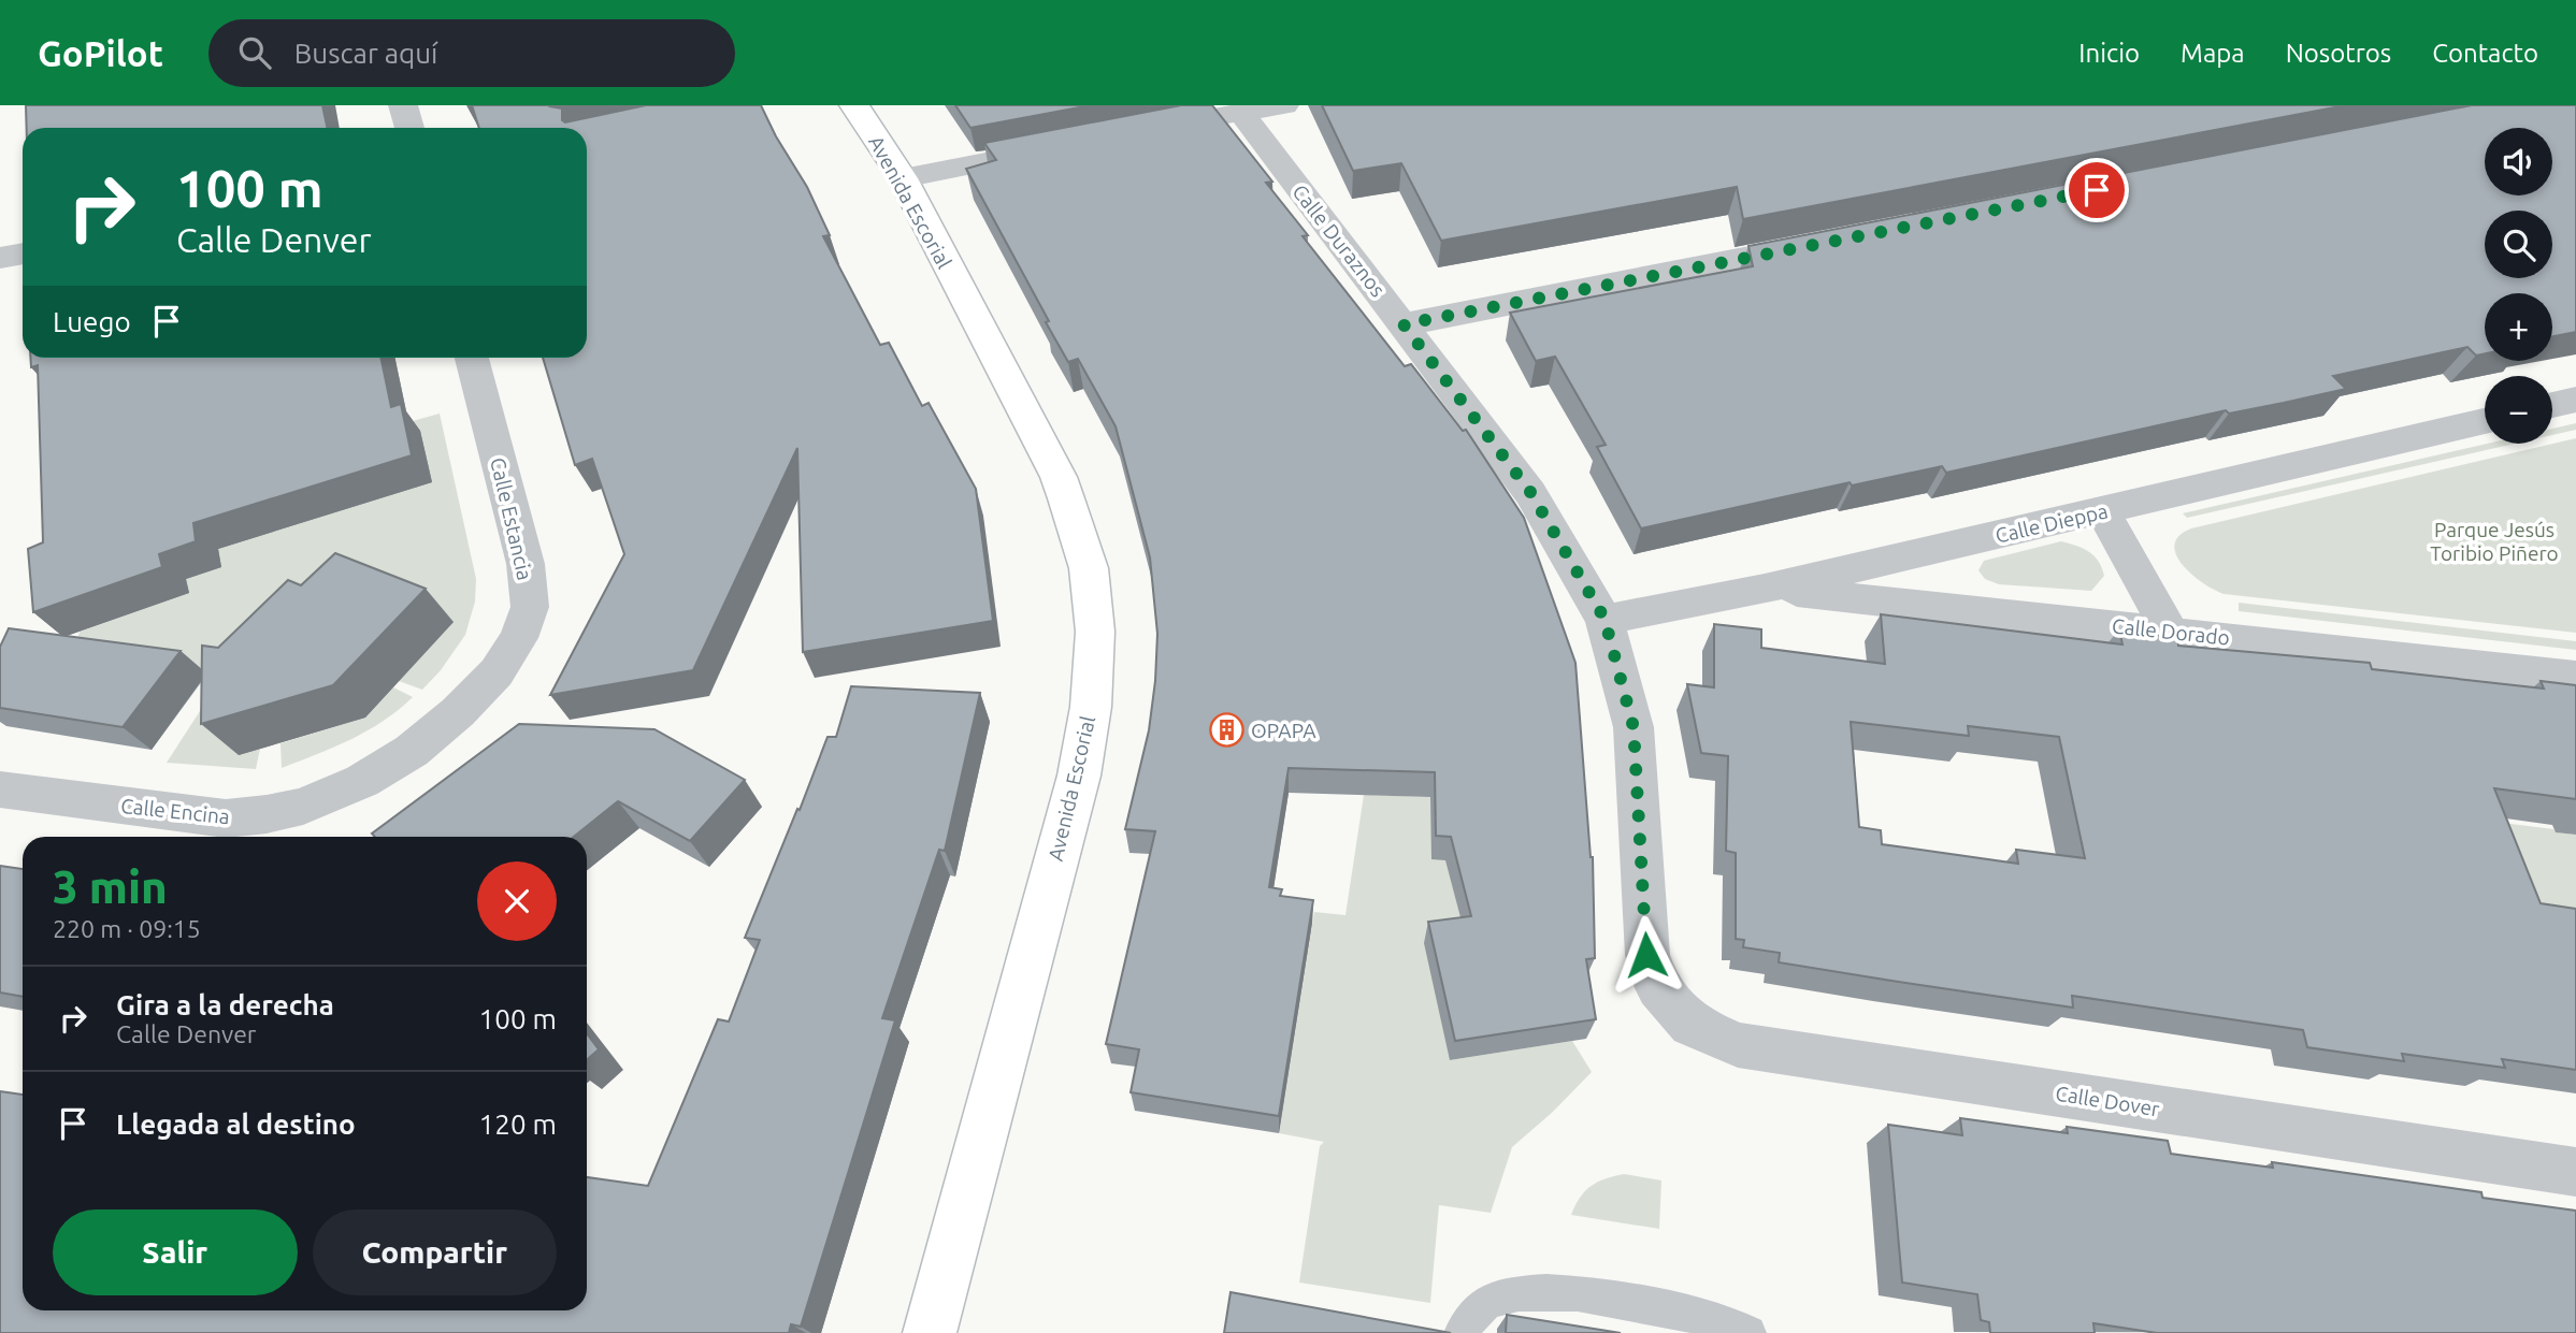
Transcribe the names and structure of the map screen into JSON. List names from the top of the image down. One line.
{"streets":{"street":["Avenida Escorial","Calle Duraznos","Calle Estancia","Calle Dieppa","Calle Dorado","Calle Encina","Calle Dover"]},"crossings":[["Calle Duraznos","Calle Dieppa"],["Calle Duraznos","Calle Dover"],["Calle Estancia","Calle Encina"],["Calle Dieppa","Calle Dorado"]],"parks":["Parque Jesús Toribio Piñero"],"places":{"building":["OPAPA"]},"page":{"header":"GoPilot","search":"Buscar aquí","nav":["Inicio","Mapa","Nosotros","Contacto"],"map_buttons":["+","−"],"turn":["100 m","Calle Denver"],"then":"Luego","heading":["3 min","220 m · 09:15"],"list":[{"name":"Gira a la derecha","note":"Calle Denver","value":"100 m"},{"name":"Llegada al destino","value":"120 m"}],"buttons":["Salir","Compartir"]}}
